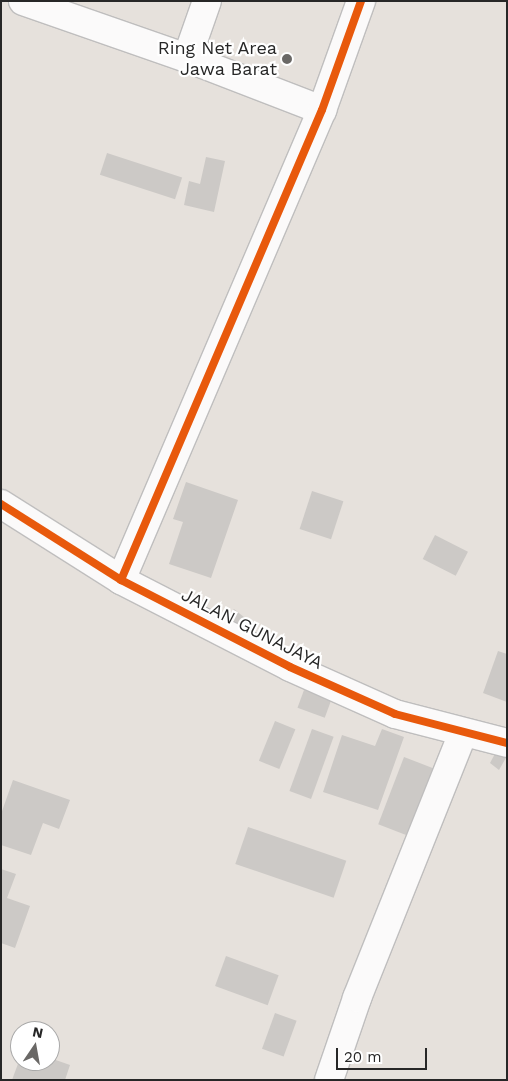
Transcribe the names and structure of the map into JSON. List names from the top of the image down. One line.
{"streets":{"street":["JALAN GUNAJAYA"]},"places":["Ring Net Area Jawa Barat"],"scale_bar":"20 m","north":"top"}
